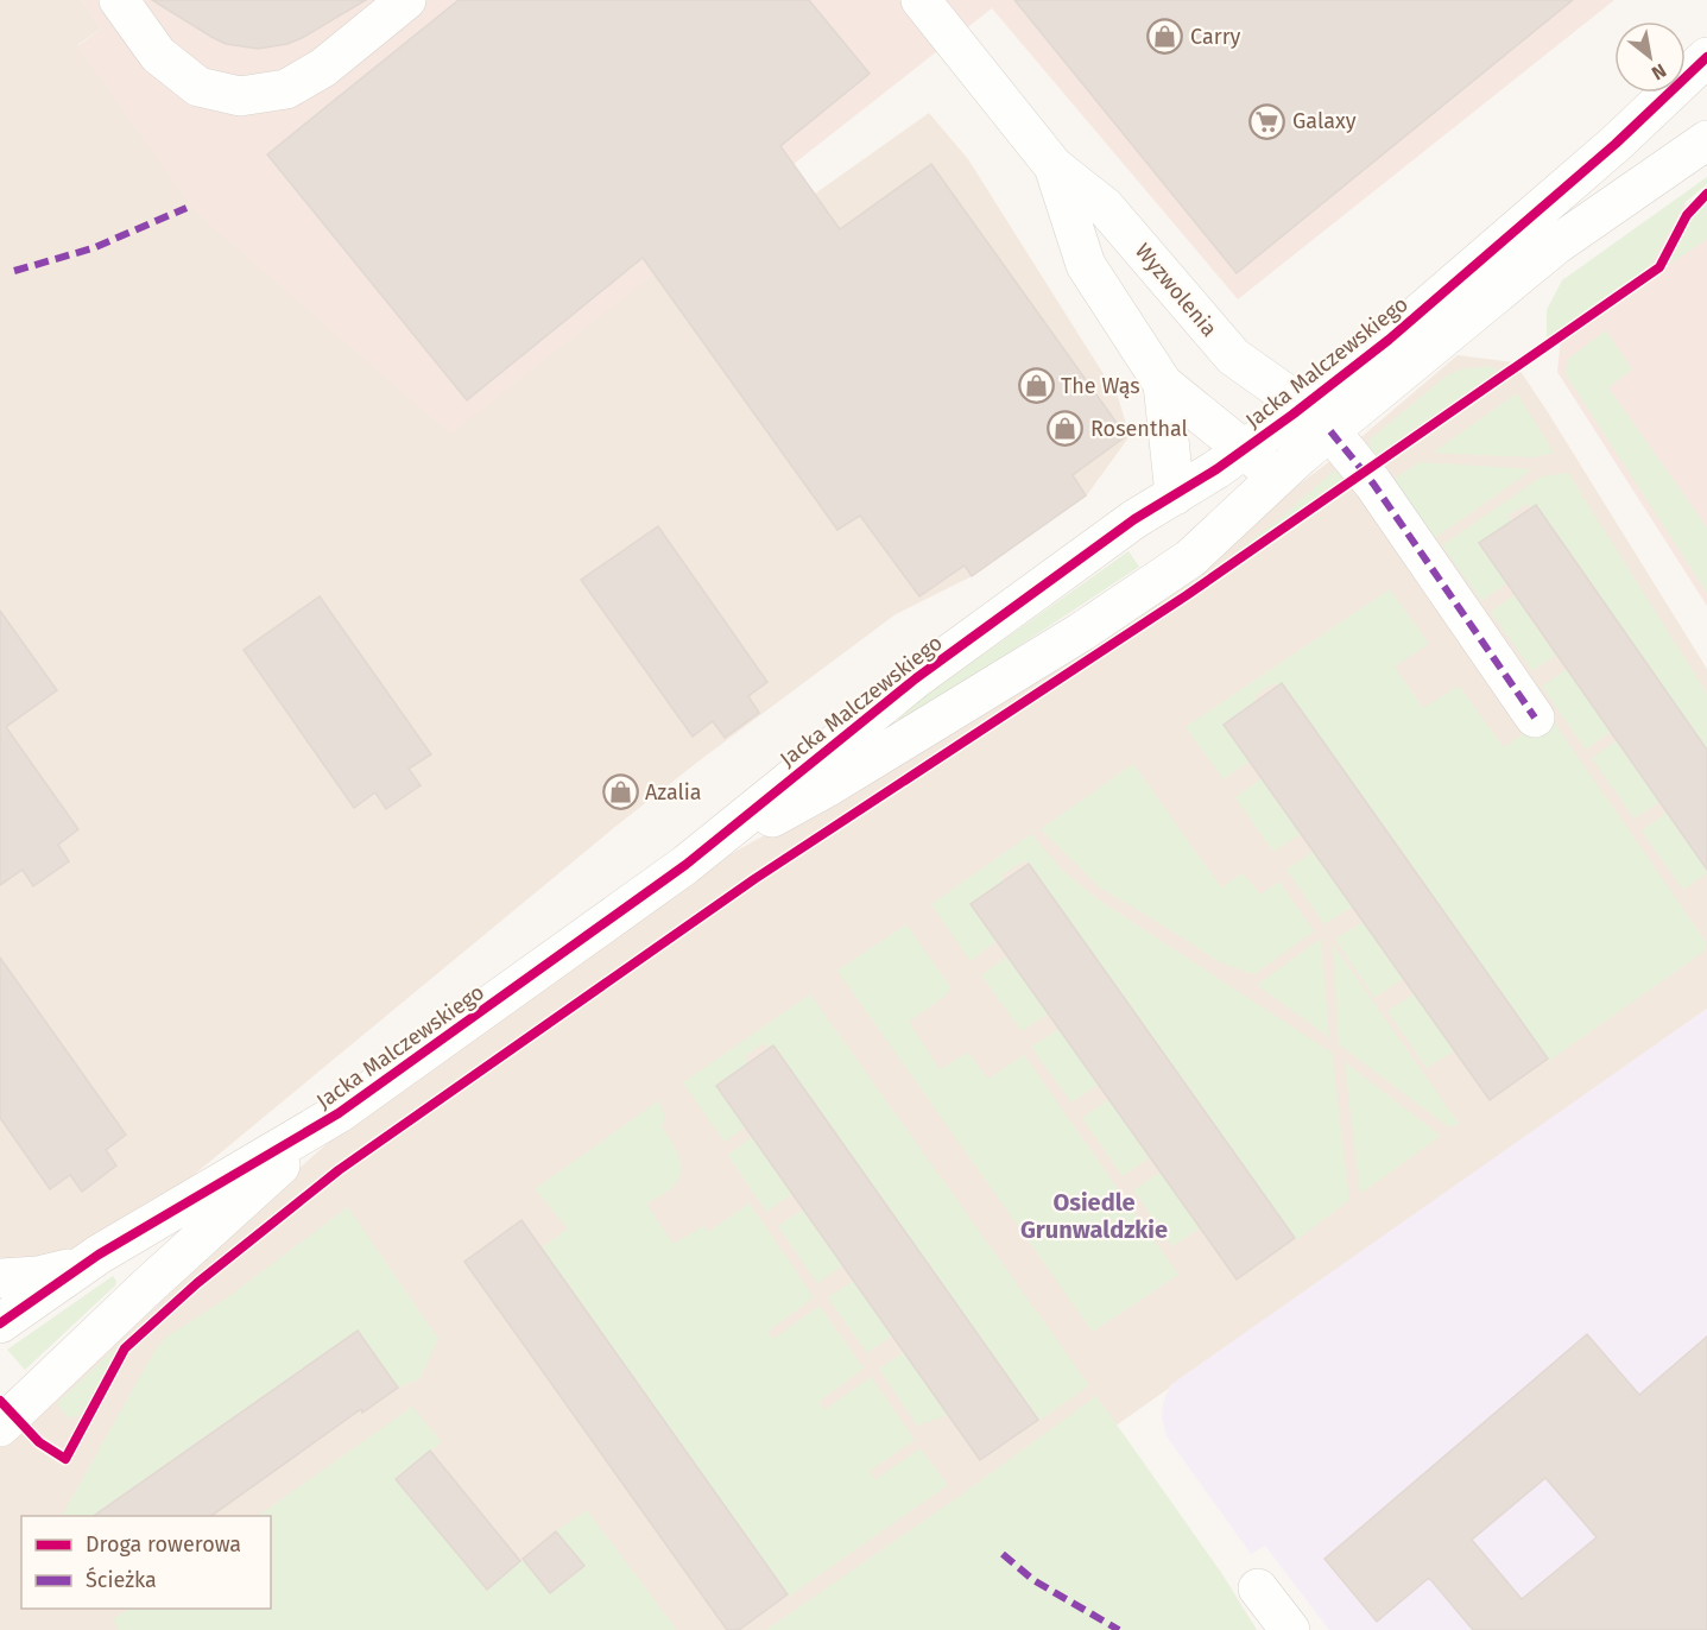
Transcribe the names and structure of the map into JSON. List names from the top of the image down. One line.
{"streets":{"street":["Wyzwolenia","Jacka Malczewskiego"]},"crossings":[["Wyzwolenia","Jacka Malczewskiego"]],"districts":["Osiedle Grunwaldzkie"],"places":{"shop":["Carry","The Wąs","Rosenthal","Azalia"],"supermarket":["Galaxy"]},"legend":["Droga rowerowa","Ścieżka"],"north":"bottom right"}
